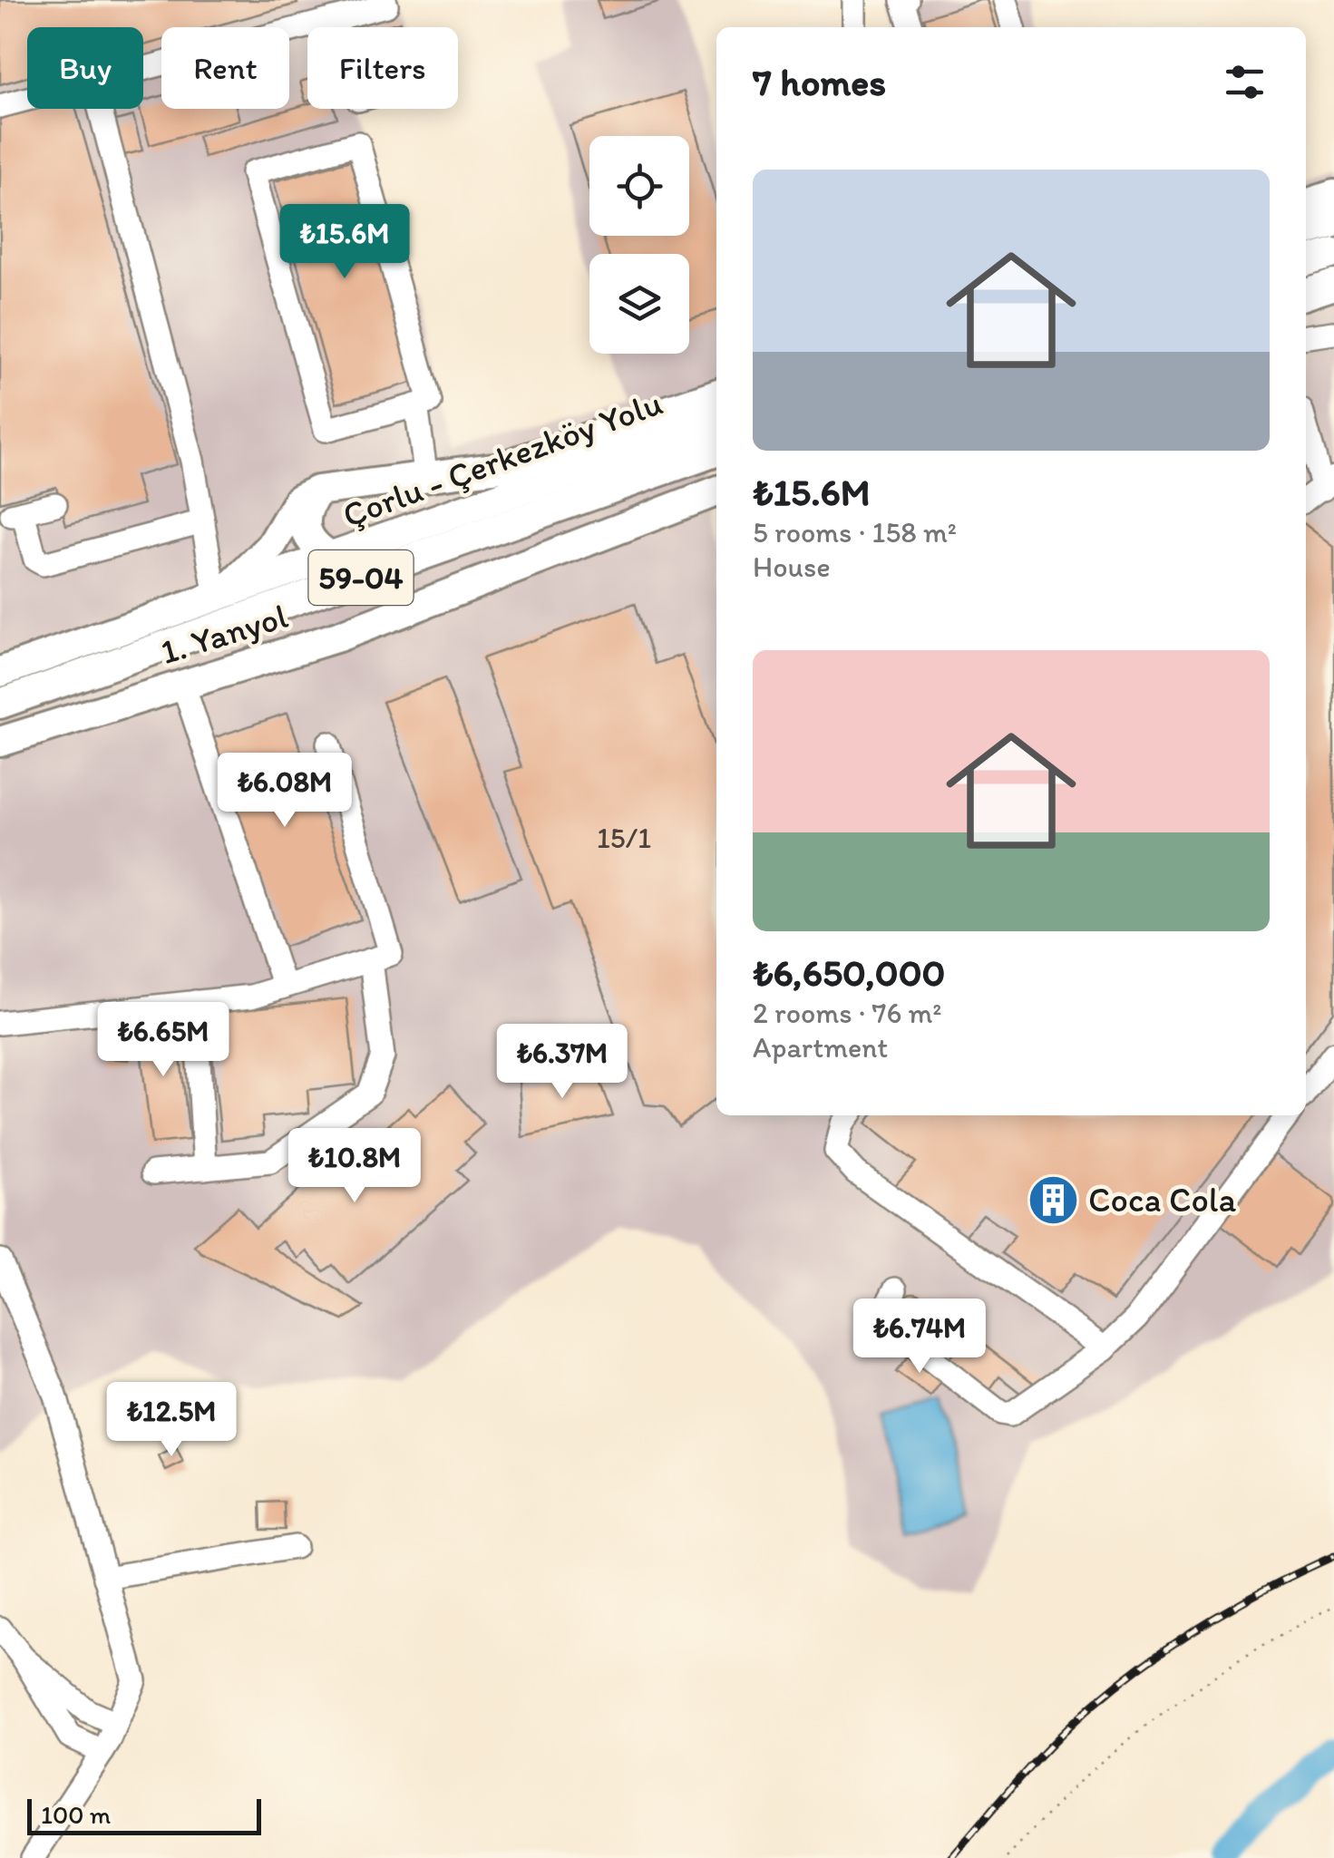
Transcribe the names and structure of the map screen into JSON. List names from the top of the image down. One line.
{"streets":{"main road":["Çorlu - Çerkezköy Yolu","59-04","1. Yanyol"]},"places":{"building":["Coca Cola"]},"house_numbers":["15/1"],"scale_bar":"100 m","page":{"chip":["Buy","Rent","Filters"],"heading":"7 homes","list":[{"name":"₺15.6M","note":"5 rooms · 158 m² · House"},{"name":"₺6,650,000","note":"2 rooms · 76 m² · Apartment"}],"price":["₺15.6M","₺6.08M","₺6.65M","₺6.37M","₺10.8M","₺6.74M","₺12.5M"],"scale":"100 m"}}
